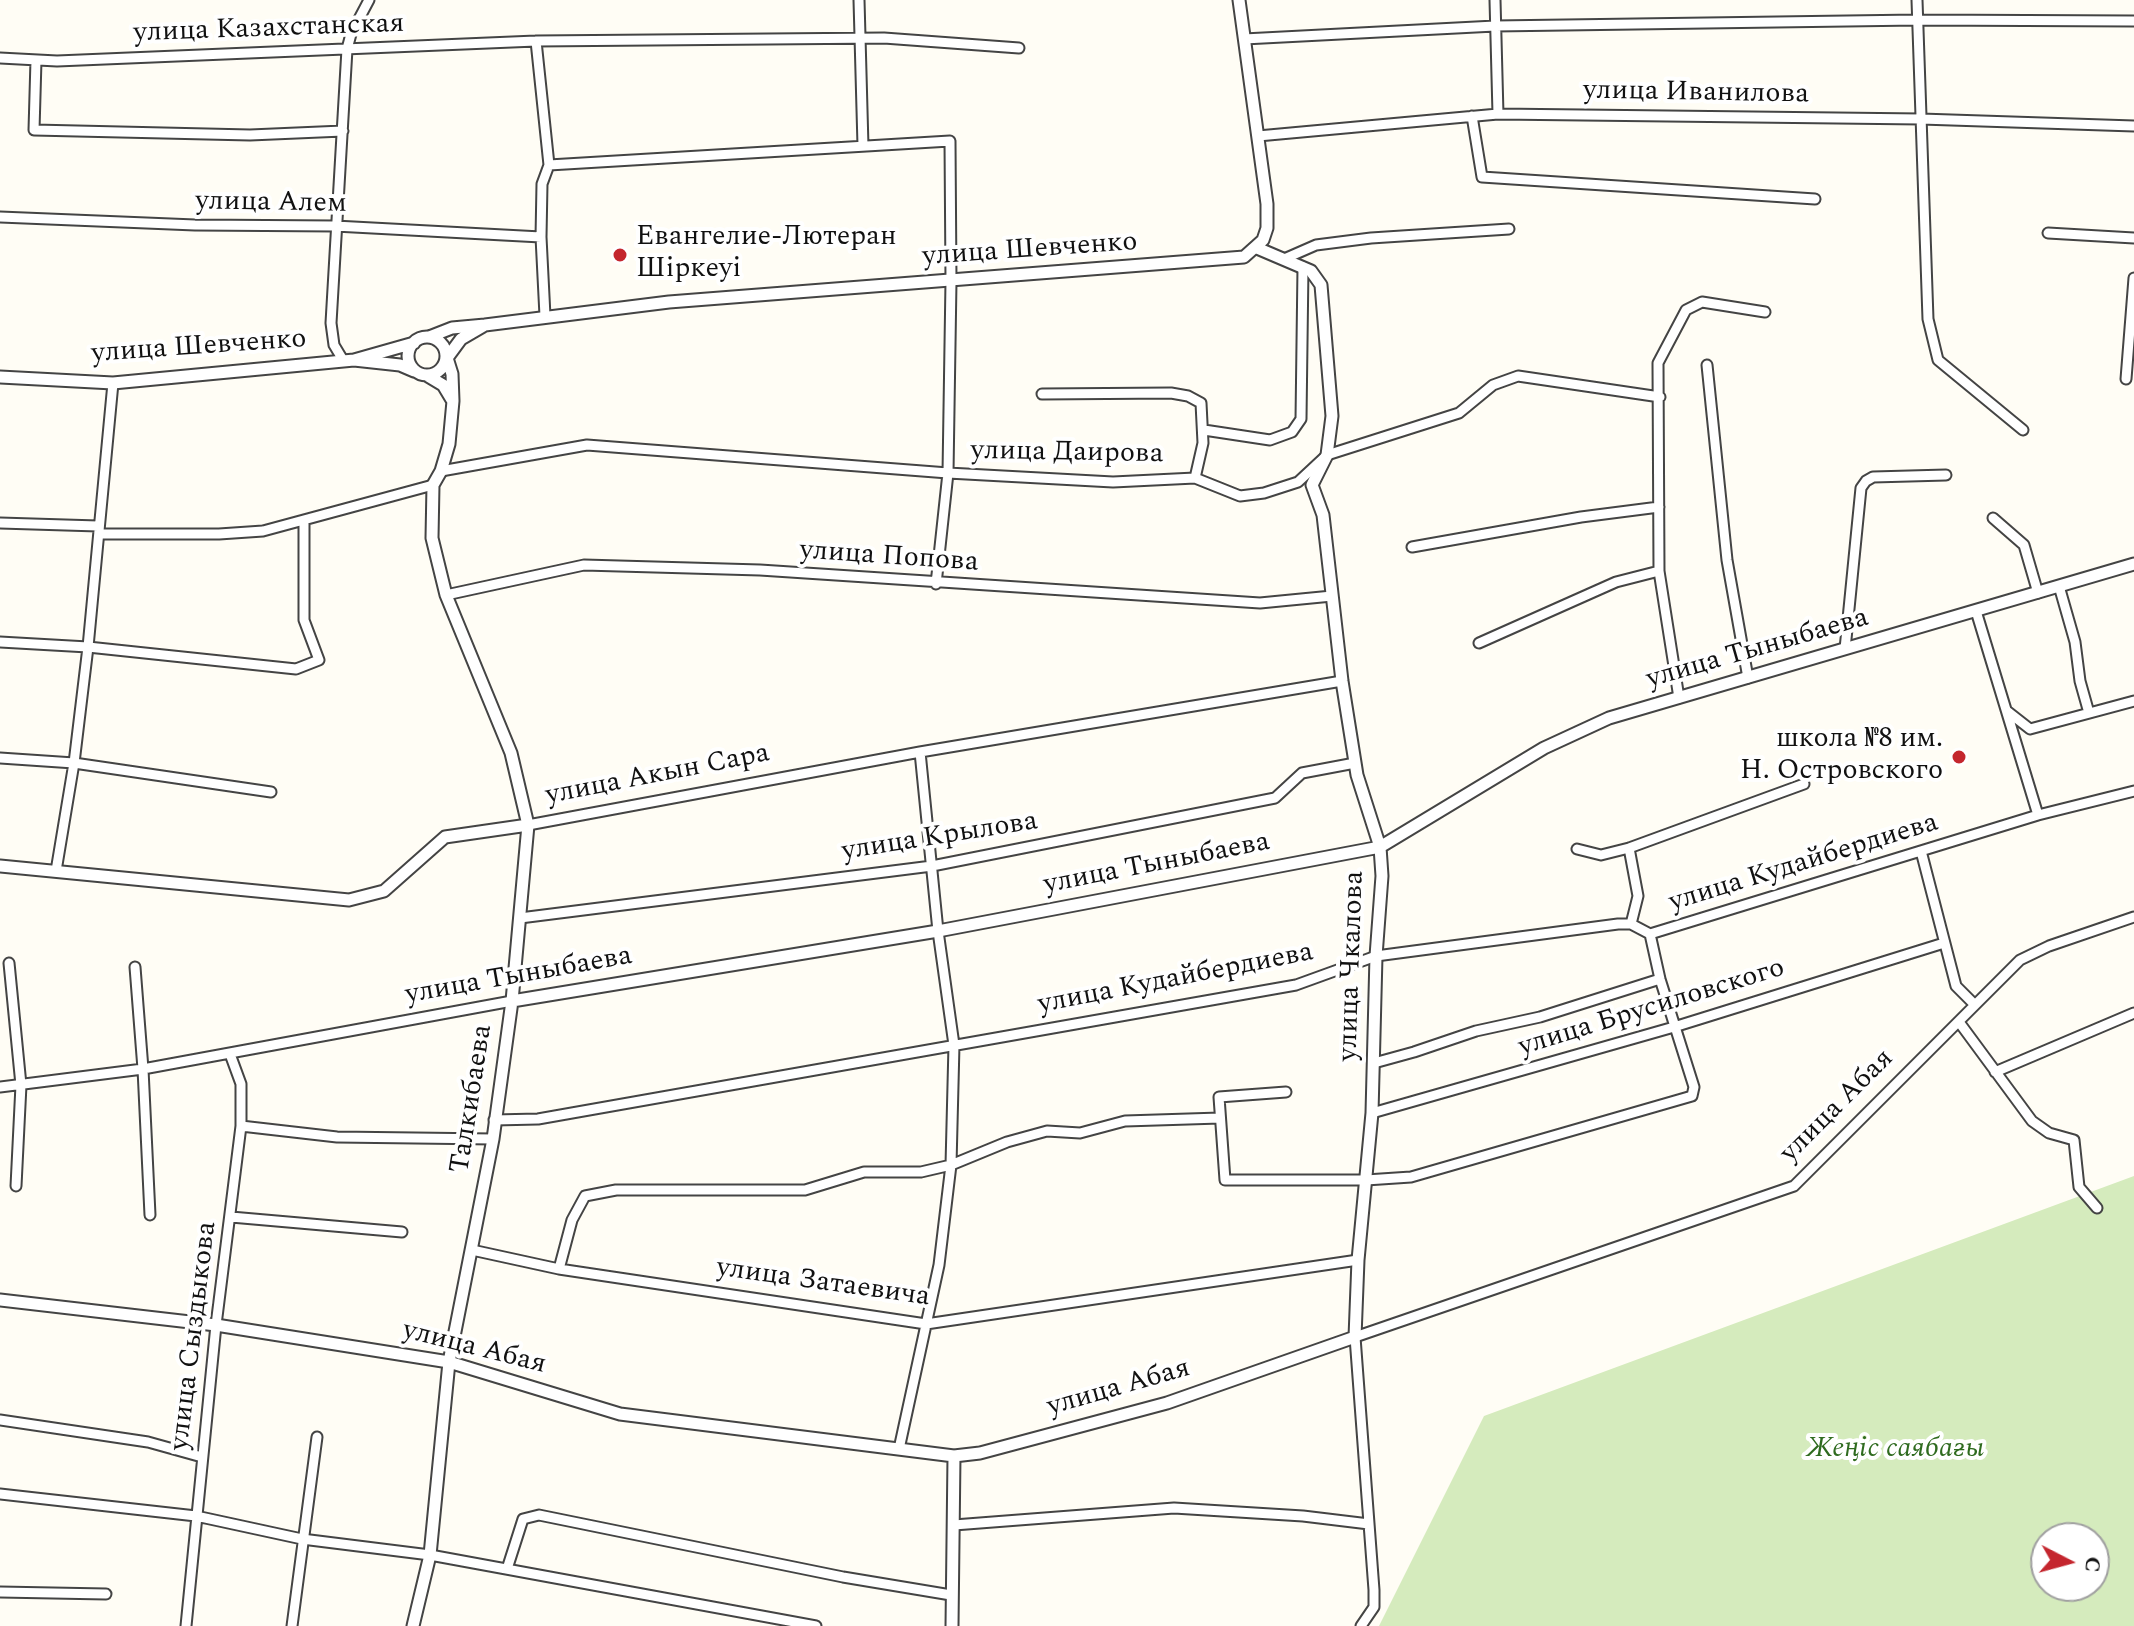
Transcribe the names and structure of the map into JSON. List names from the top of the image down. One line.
{"streets":{"street":["улица Казахстанская","улица Иванилова","улица Алем","улица Шевченко","улица Даирова","улица Попова","улица Тыныбаева","улица Акын Сара","улица Крылова","улица Кудайбердиева","улица Чкалова","улица Брусиловского","Талкибаева","улица Абая","улица Затаевича","улица Сыздыкова"]},"crossings":[["улица Шевченко","Талкибаева"],["улица Даирова","улица Чкалова"],["улица Даирова","Талкибаева"],["улица Попова","улица Чкалова"],["улица Попова","Талкибаева"],["улица Тыныбаева","улица Чкалова"],["улица Тыныбаева","Талкибаева"],["улица Тыныбаева","улица Сыздыкова"],["улица Акын Сара","улица Чкалова"],["улица Акын Сара","Талкибаева"],["улица Крылова","улица Чкалова"],["улица Крылова","Талкибаева"],["улица Кудайбердиева","улица Чкалова"],["улица Кудайбердиева","Талкибаева"],["улица Чкалова","улица Брусиловского"],["улица Чкалова","улица Абая"],["улица Чкалова","улица Затаевича"],["Талкибаева","улица Абая"],["Талкибаева","улица Затаевича"],["улица Абая","улица Сыздыкова"]],"parks":["Жеңіс саябағы"],"places":["Евангелие-Лютеран Шіркеуі","школа №8 им. Н. Островского"],"north":"right"}
